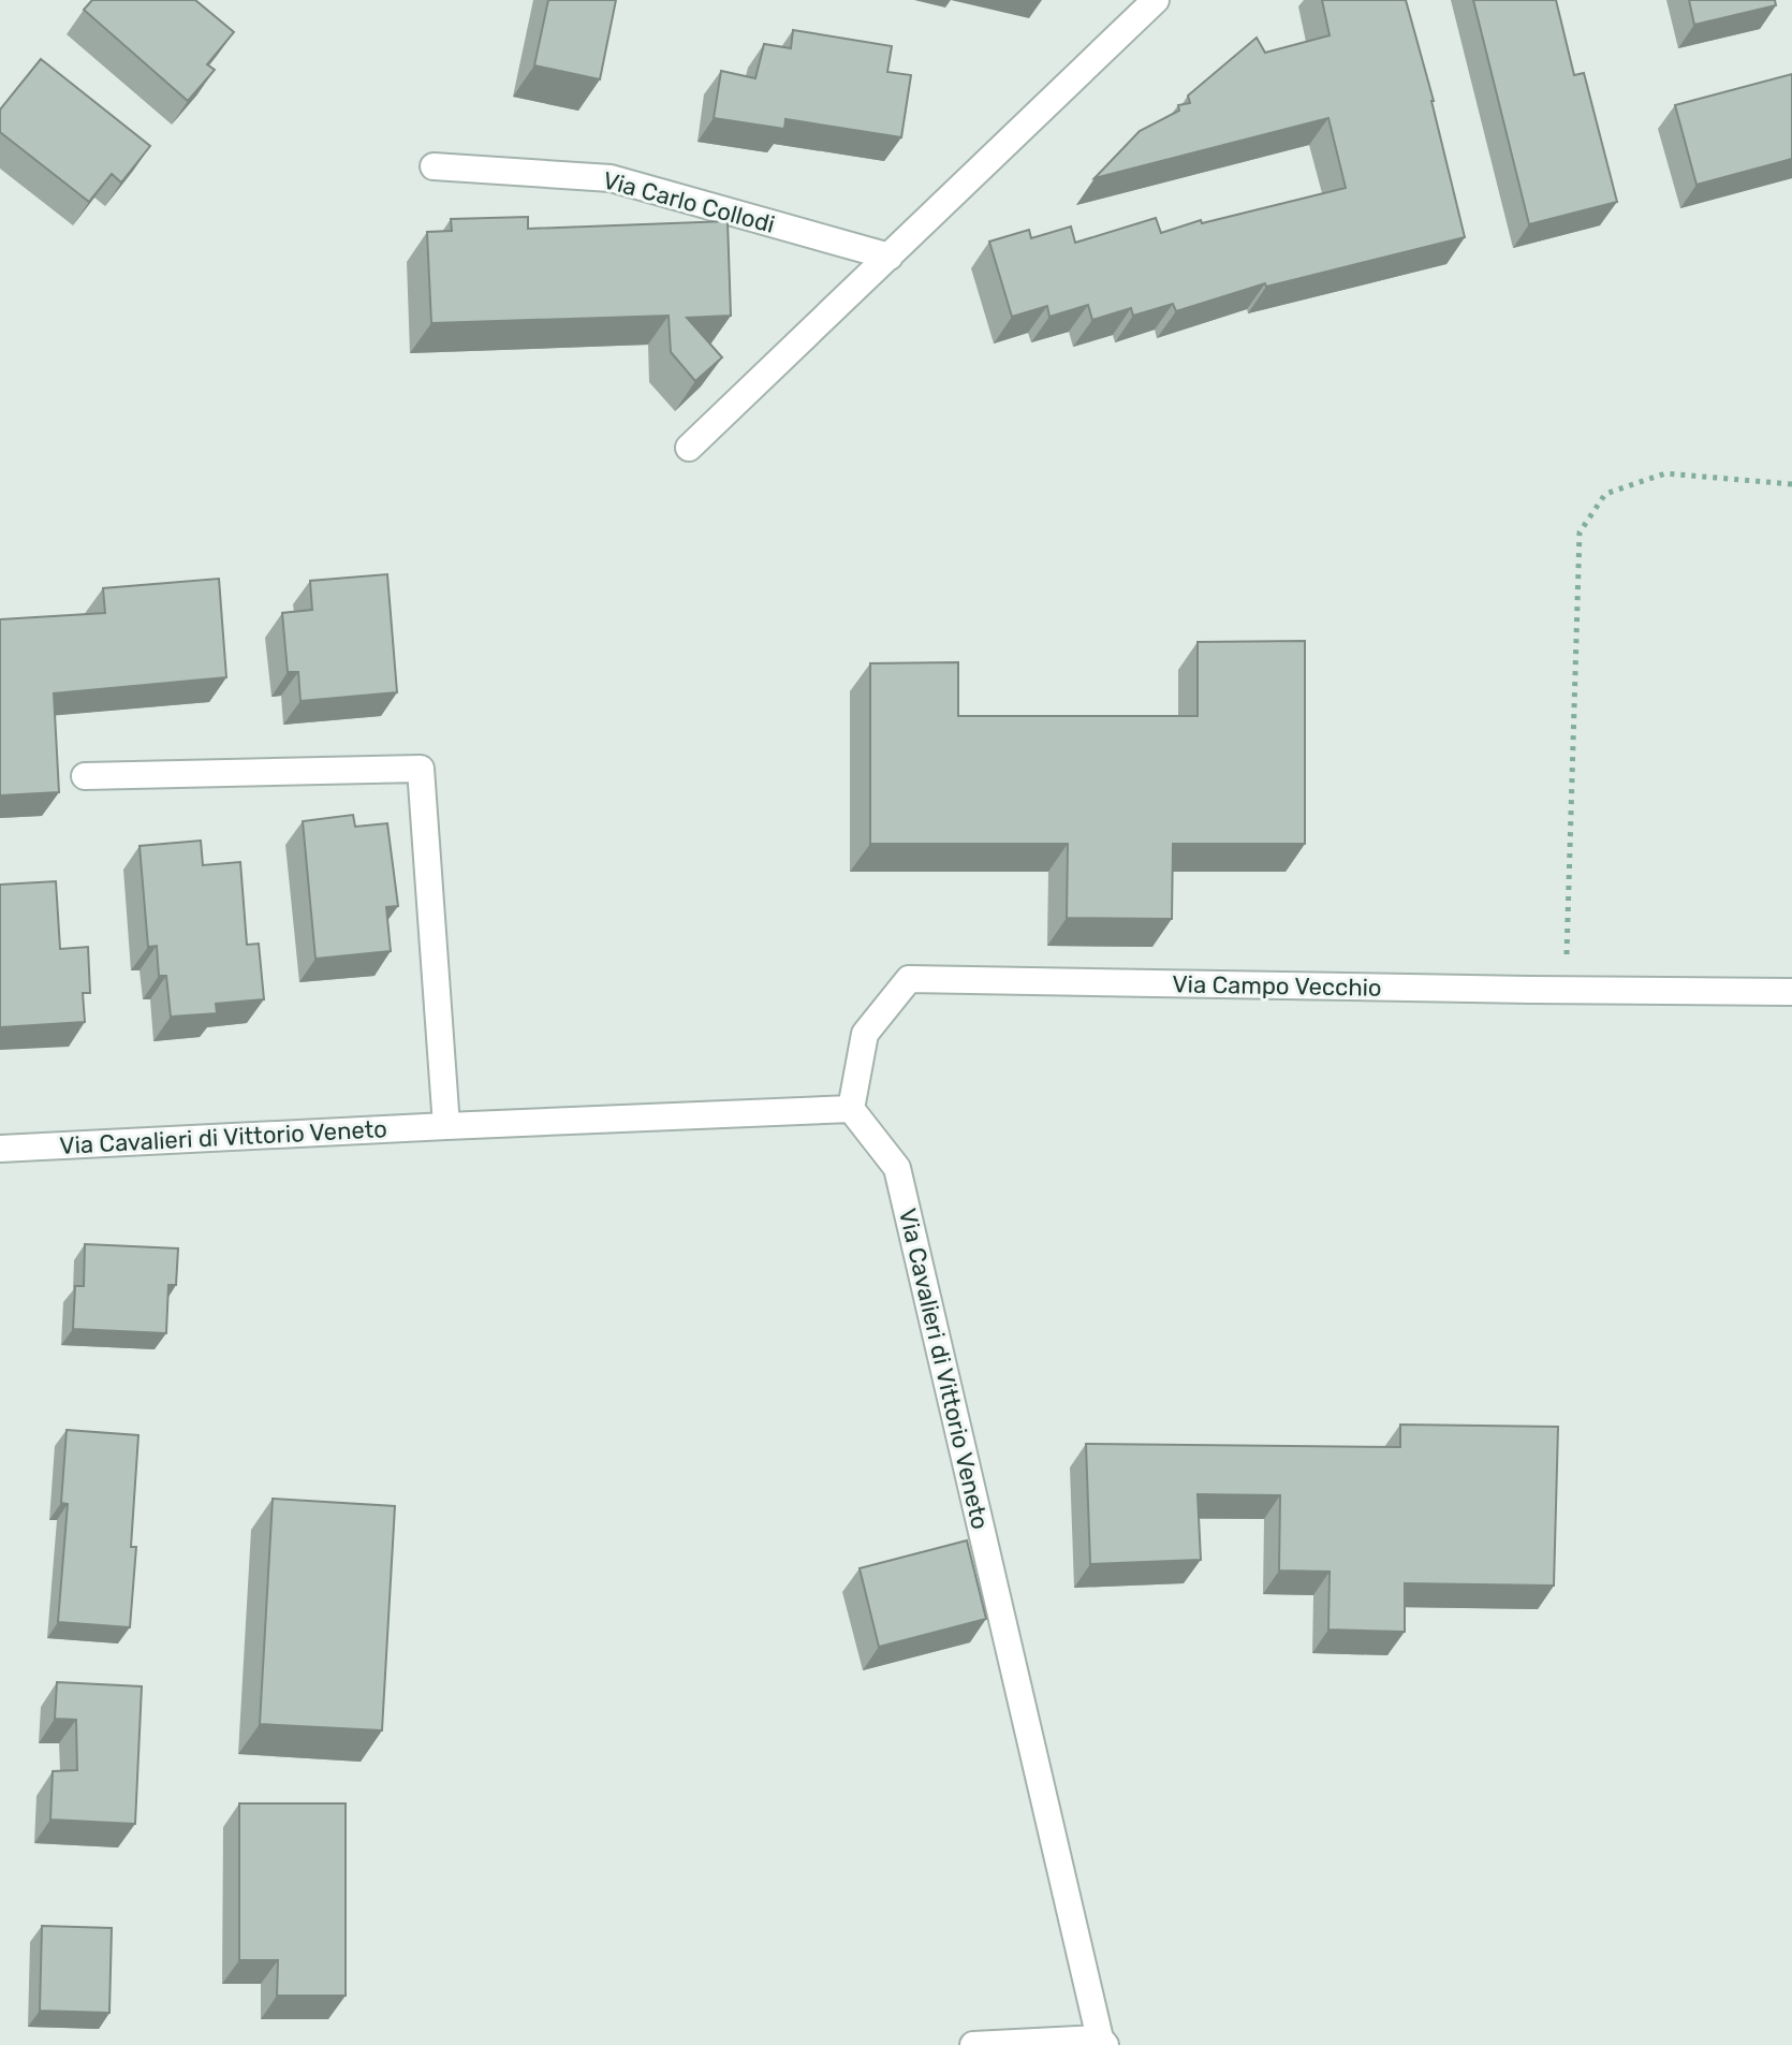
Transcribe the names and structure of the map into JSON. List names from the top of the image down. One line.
{"streets":{"street":["Via Carlo Collodi","Via Campo Vecchio","Via Cavalieri di Vittorio Veneto"]},"crossings":[["Via Campo Vecchio","Via Cavalieri di Vittorio Veneto"]]}
